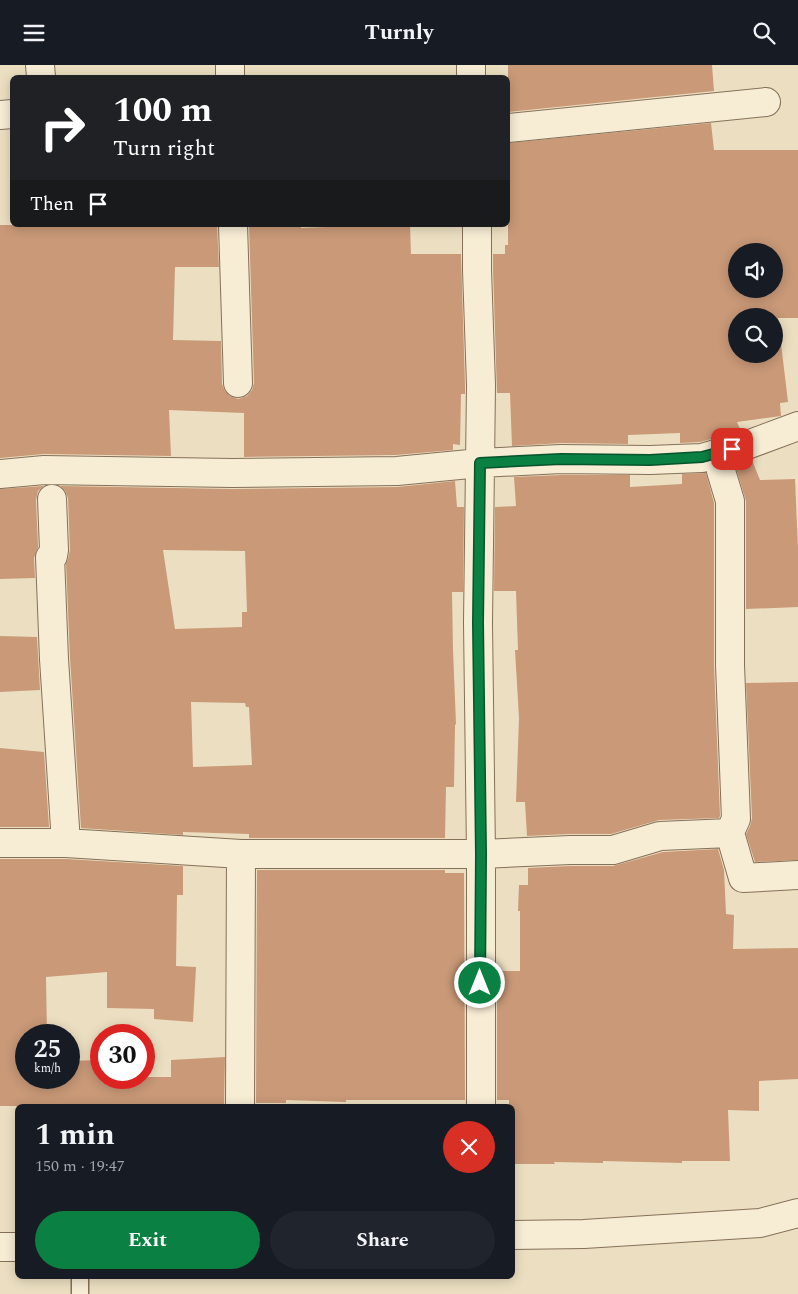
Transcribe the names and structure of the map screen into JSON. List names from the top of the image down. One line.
{"page":{"header":"Turnly","turn":["100 m","Turn right"],"then":"Then","speed":"25 km/h","limit":"30","heading":["1 min","150 m · 19:47"],"buttons":["Exit","Share"]}}
